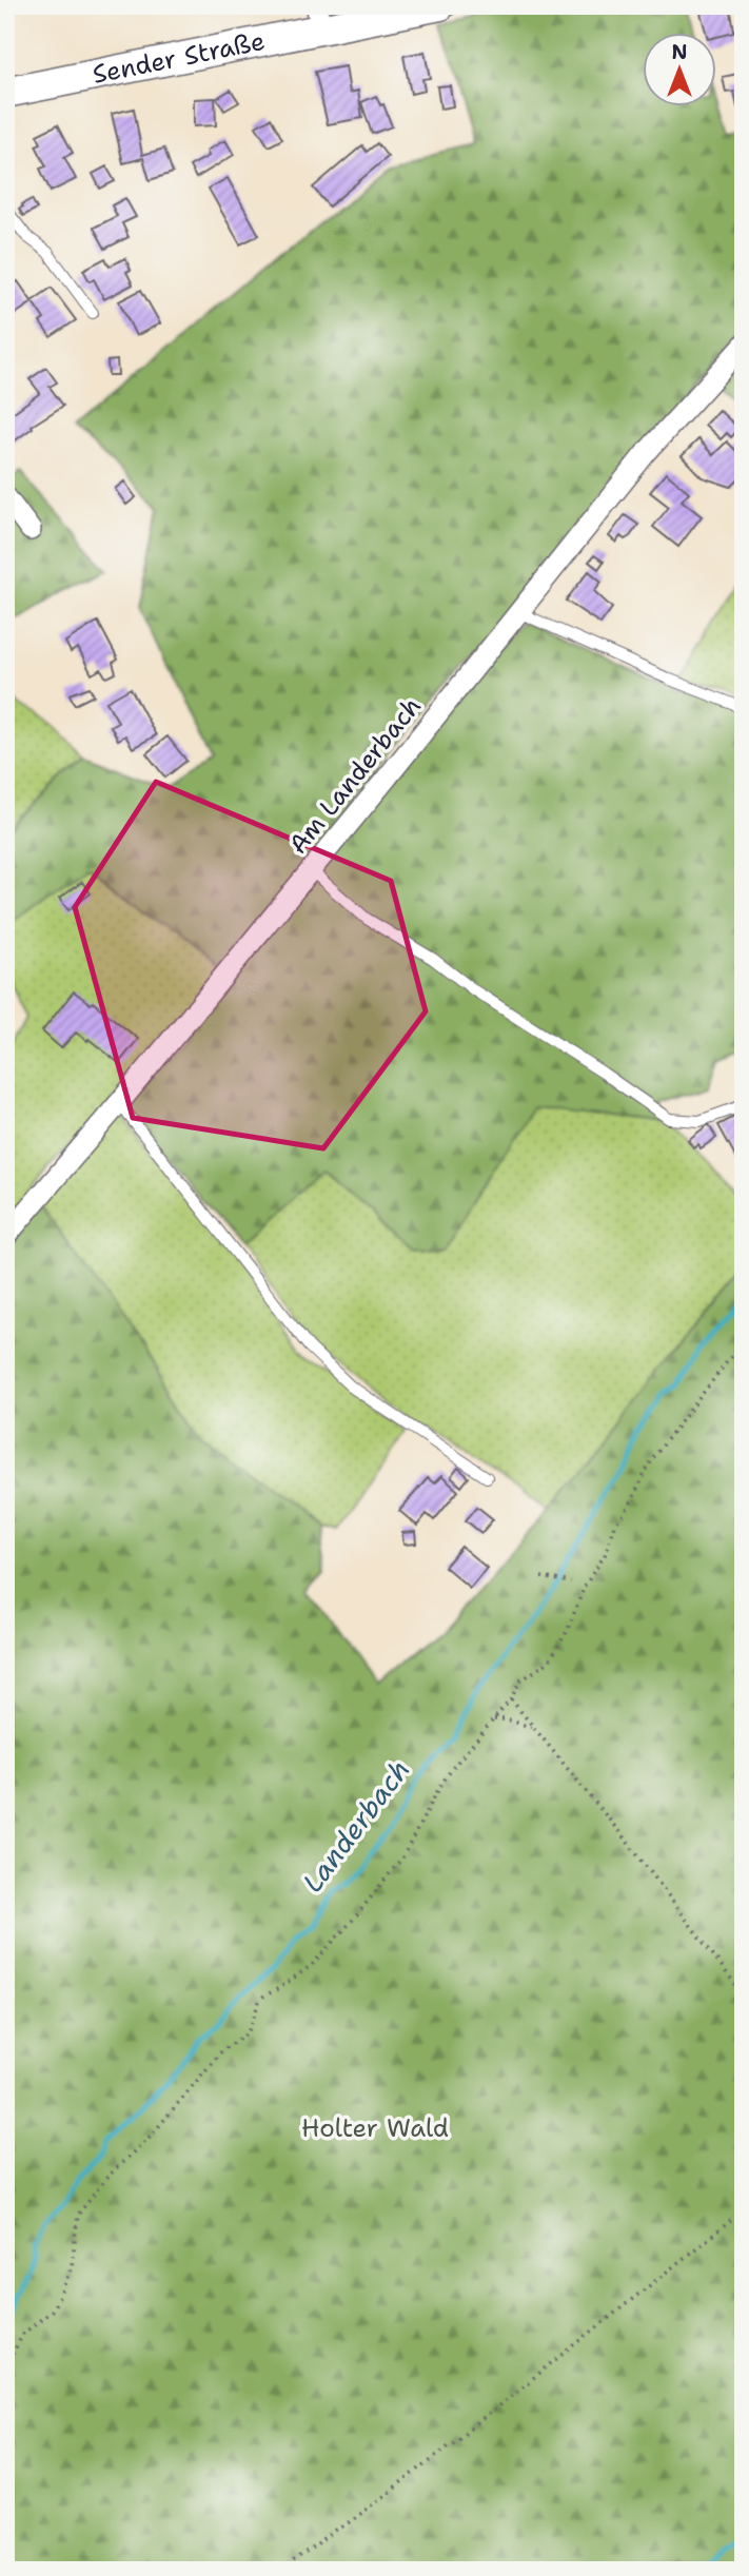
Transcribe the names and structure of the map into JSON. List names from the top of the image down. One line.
{"streets":{"main road":["Sender Straße"],"street":["Am Landerbach"]},"water":["Landerbach"],"parks":["Holter Wald"],"north":"top"}
